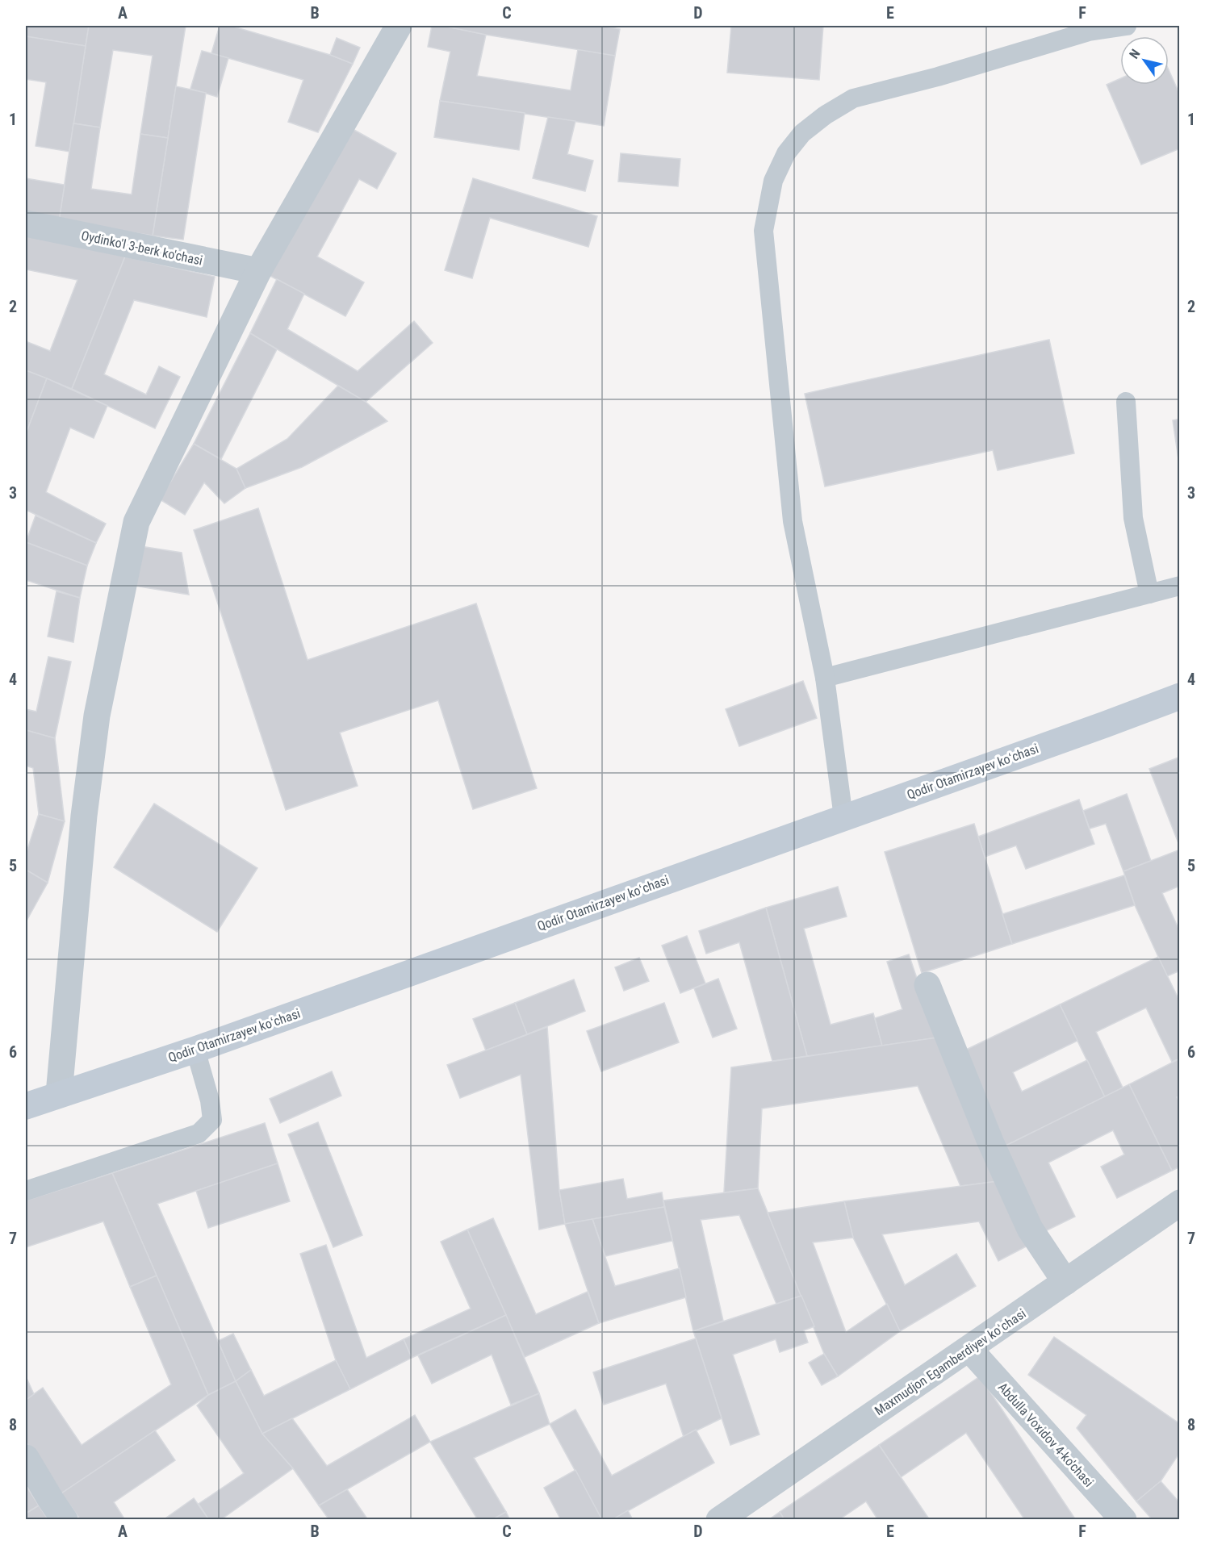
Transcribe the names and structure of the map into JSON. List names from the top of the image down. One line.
{"streets":{"main road":["Qodir Otamirzayev koʻchasi"],"street":["Oydinko'l 3-berk ko'chasi","Maxmudjon Egamberdiyev koʻchasi","Abdulla Voxidov 4-ko'chasi"]},"crossings":[["Maxmudjon Egamberdiyev koʻchasi","Abdulla Voxidov 4-ko'chasi"]],"north":"top left","grid":{"columns":["A","B","C","D","E","F"],"rows":["1","2","3","4","5","6","7","8"]}}
